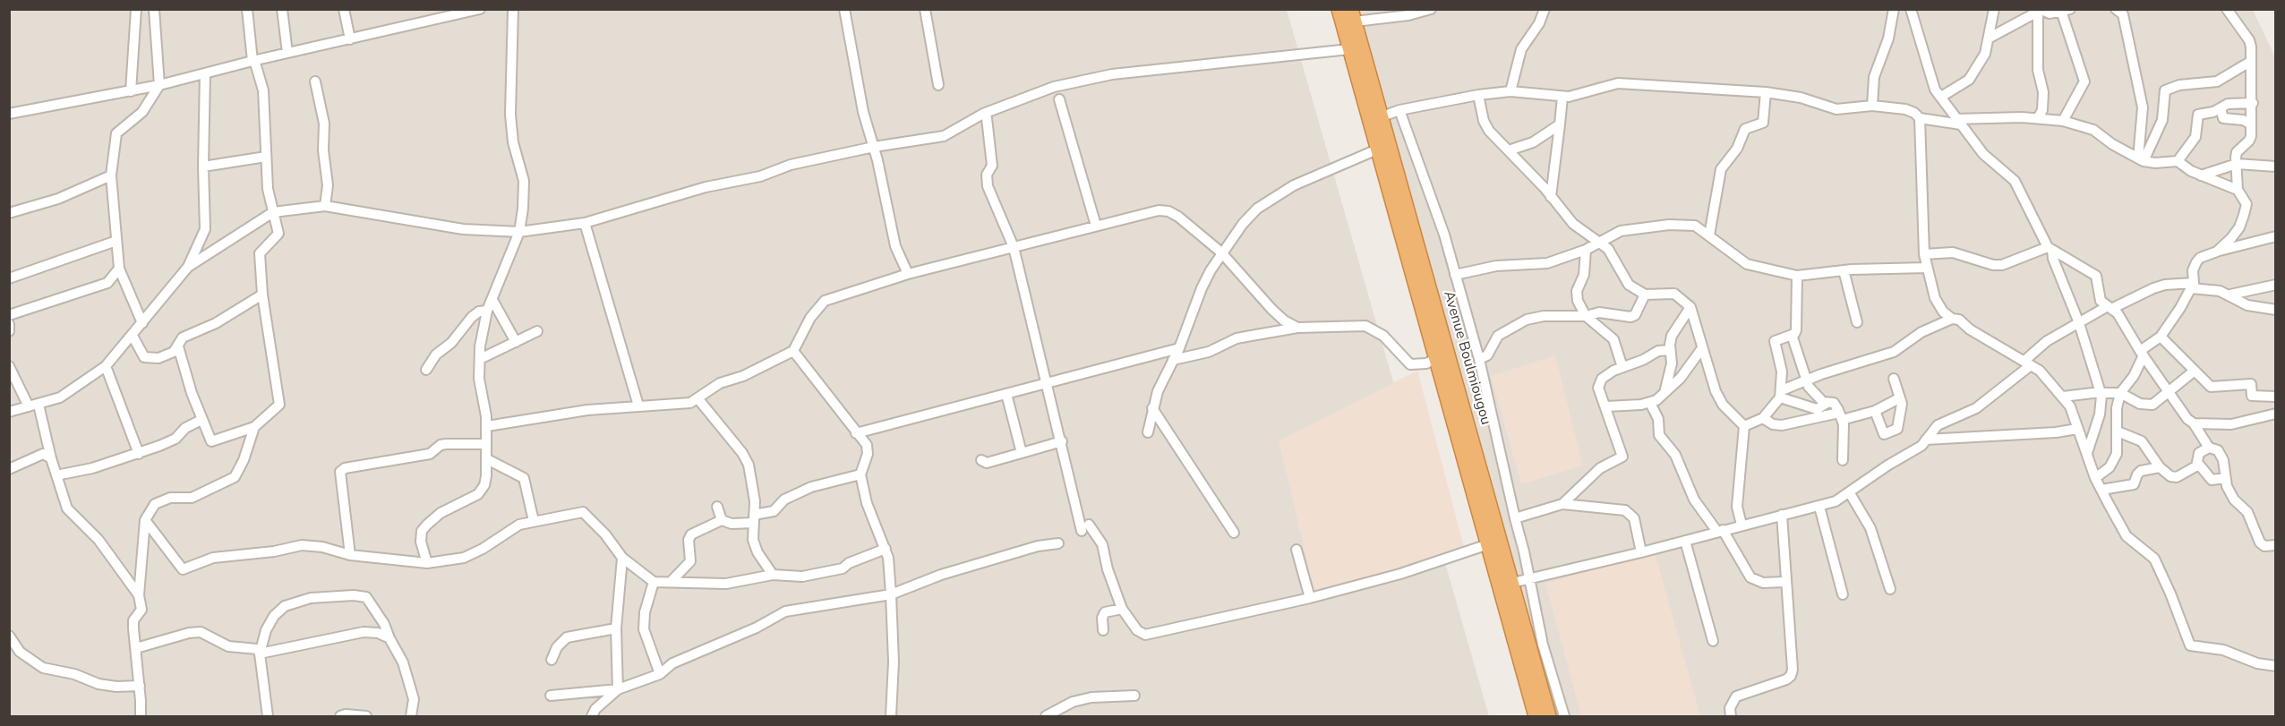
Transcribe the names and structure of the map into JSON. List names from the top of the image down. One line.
{"streets":{"highway":["Avenue Boulmiougou"]}}
